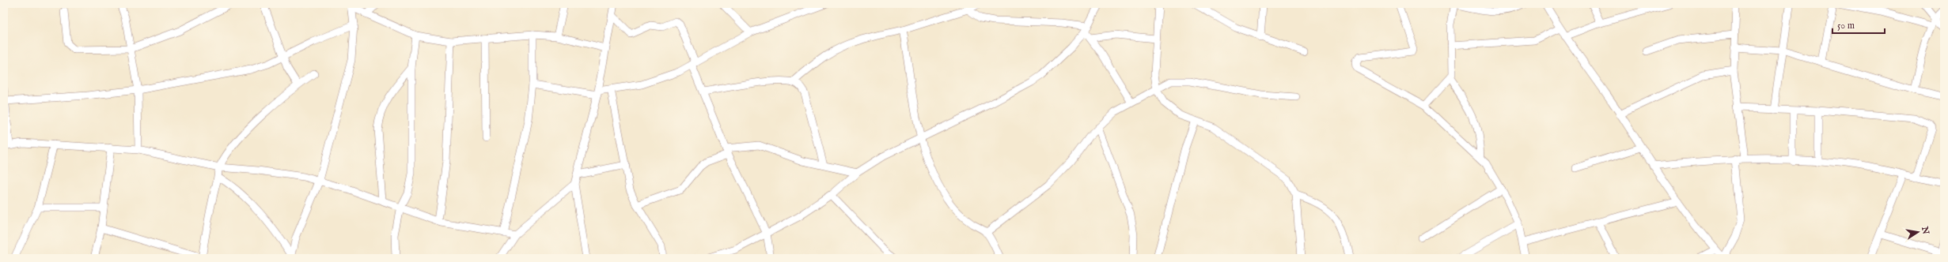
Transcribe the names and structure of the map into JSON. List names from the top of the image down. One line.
{"scale_bar":"50 m","north":"right"}
